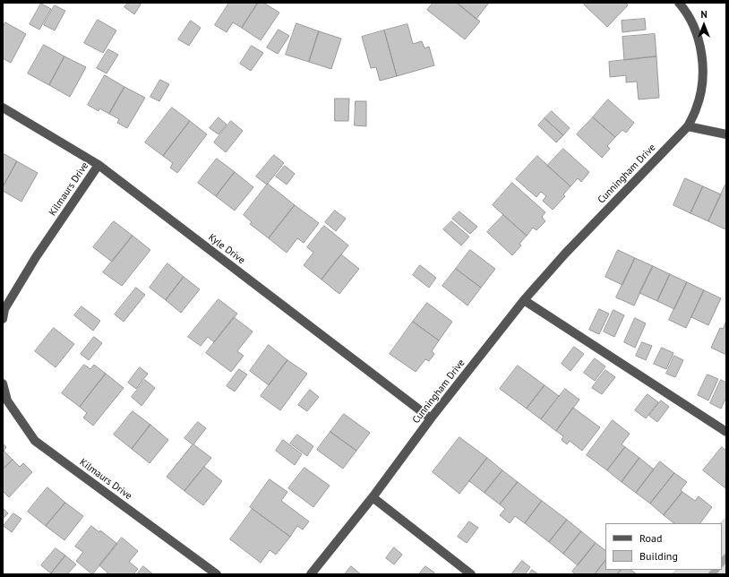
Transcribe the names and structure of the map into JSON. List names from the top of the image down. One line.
{"streets":{"street":["Cunningham Drive","Kilmaurs Drive","Kyle Drive"]},"crossings":[["Cunningham Drive","Kyle Drive"],["Kilmaurs Drive","Kyle Drive"]],"legend":["Road","Building"],"north":"top"}
